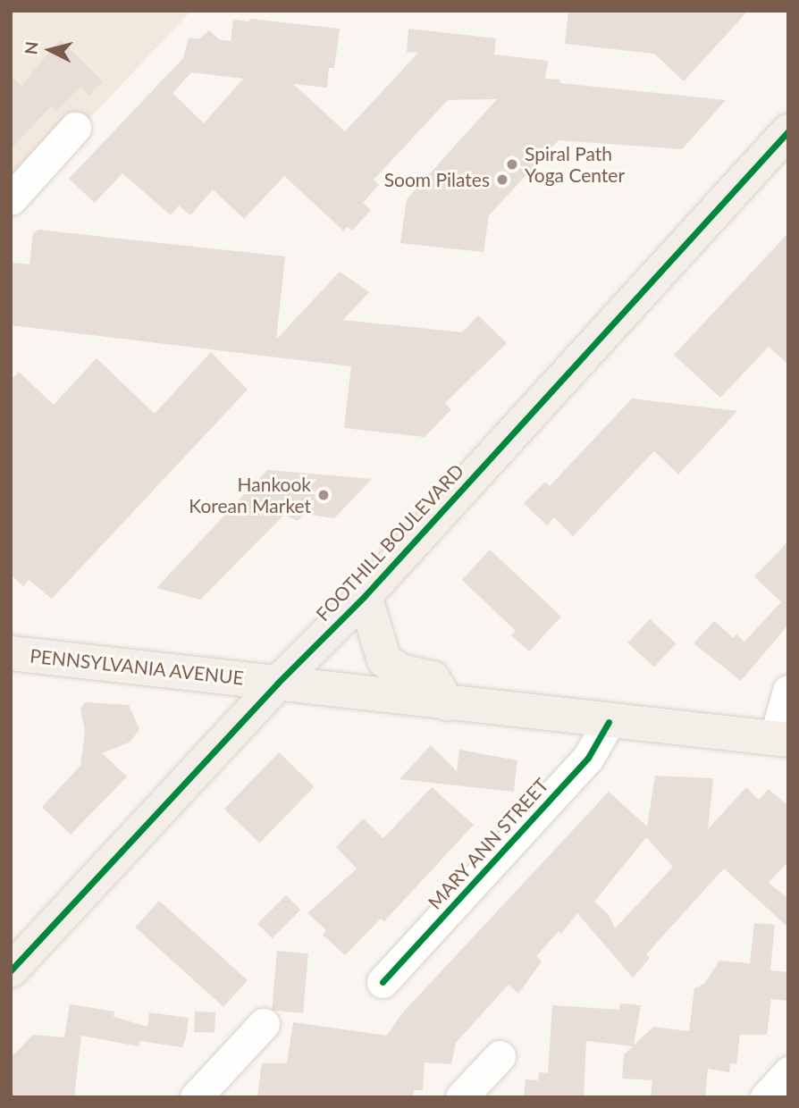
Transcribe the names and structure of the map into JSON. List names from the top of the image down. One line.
{"streets":{"main road":["FOOTHILL BOULEVARD","PENNSYLVANIA AVENUE"],"street":["MARY ANN STREET"]},"crossings":[["FOOTHILL BOULEVARD","PENNSYLVANIA AVENUE"],["PENNSYLVANIA AVENUE","MARY ANN STREET"]],"places":["Spiral Path Yoga Center","Soom Pilates","Hankook Korean Market"],"north":"left"}
